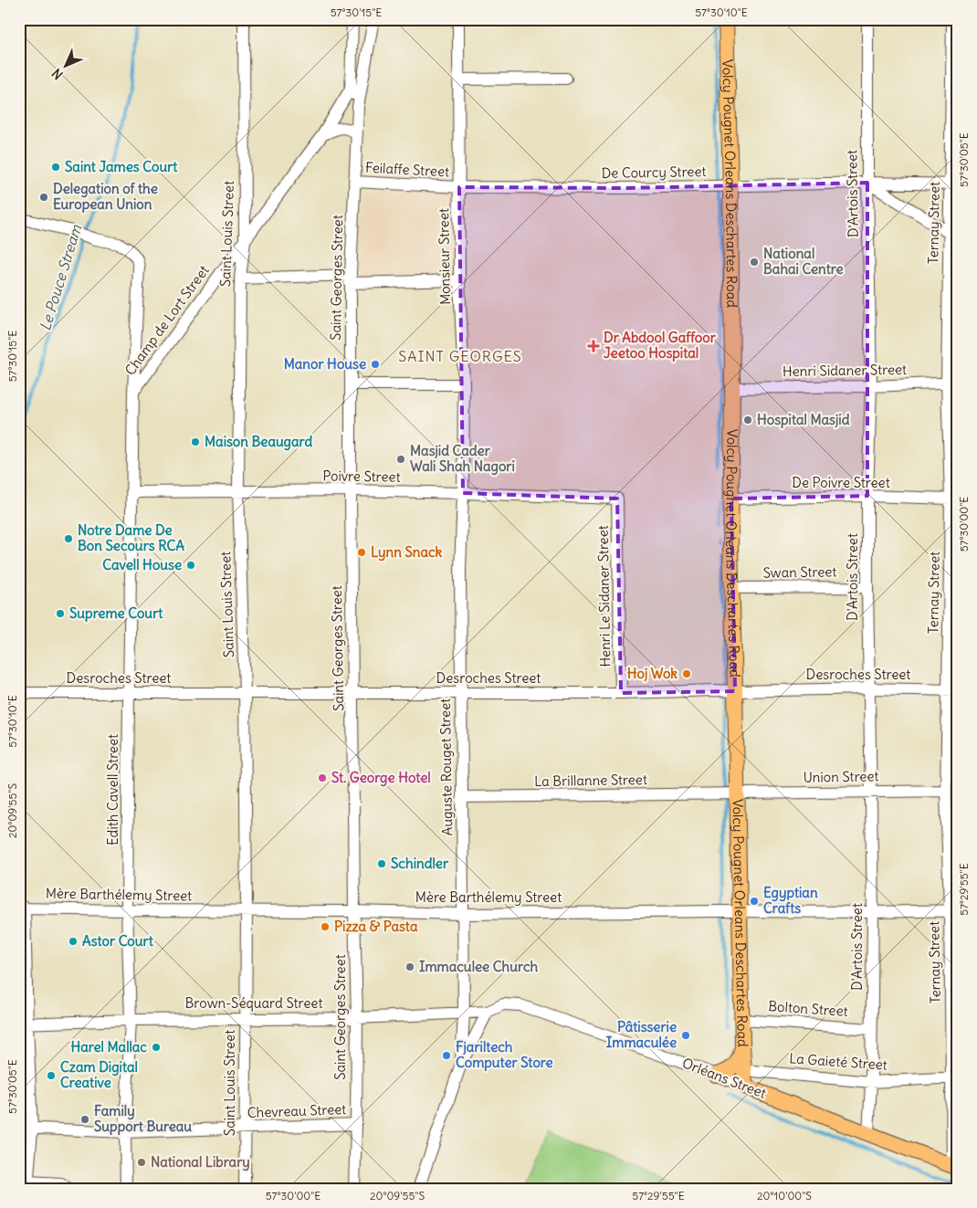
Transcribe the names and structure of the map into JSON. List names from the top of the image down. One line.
{"streets":{"main road":["Volcy Pougnet Orleans Deschartes Road","Orléans Street"],"street":["Feilaffe Street","De Courcy Street","D'Artois Street","Ternay Street","Saint Louis Street","Monsieur Street","Saint Georges Street","Champ de Lort Street","Henri Sidaner Street","Poivre Street","De Poivre Street","Swan Street","Henri Le Sidaner Street","Desroches Street","Auguste Rouget Street","Union Street","La Brillanne Street","Edith Cavell Street","Mère Barthélemy Street","Brown-Séquard Street","Bolton Street","La Gaieté Street","Chevreau Street"]},"crossings":[["Feilaffe Street","De Courcy Street"],["Feilaffe Street","Monsieur Street"],["Feilaffe Street","Saint Georges Street"],["De Courcy Street","Volcy Pougnet Orleans Deschartes Road"],["De Courcy Street","D'Artois Street"],["De Courcy Street","Ternay Street"],["De Courcy Street","Monsieur Street"],["Volcy Pougnet Orleans Deschartes Road","Henri Sidaner Street"],["Volcy Pougnet Orleans Deschartes Road","De Poivre Street"],["Volcy Pougnet Orleans Deschartes Road","Swan Street"],["Volcy Pougnet Orleans Deschartes Road","Desroches Street"],["Volcy Pougnet Orleans Deschartes Road","Union Street"],["Volcy Pougnet Orleans Deschartes Road","Mère Barthélemy Street"],["Volcy Pougnet Orleans Deschartes Road","Bolton Street"],["Volcy Pougnet Orleans Deschartes Road","La Gaieté Street"],["Volcy Pougnet Orleans Deschartes Road","Orléans Street"],["D'Artois Street","Henri Sidaner Street"],["D'Artois Street","De Poivre Street"],["D'Artois Street","Swan Street"],["D'Artois Street","Desroches Street"],["D'Artois Street","Union Street"],["D'Artois Street","Mère Barthélemy Street"],["D'Artois Street","Bolton Street"],["D'Artois Street","La Gaieté Street"],["D'Artois Street","Orléans Street"],["Ternay Street","Henri Sidaner Street"],["Ternay Street","De Poivre Street"],["Ternay Street","Desroches Street"],["Ternay Street","Union Street"],["Ternay Street","Mère Barthélemy Street"],["Ternay Street","La Gaieté Street"],["Ternay Street","Orléans Street"],["Saint Louis Street","Champ de Lort Street"],["Saint Louis Street","Poivre Street"],["Saint Louis Street","Desroches Street"],["Saint Louis Street","Mère Barthélemy Street"],["Saint Louis Street","Brown-Séquard Street"],["Saint Louis Street","Chevreau Street"],["Monsieur Street","Poivre Street"],["Monsieur Street","Auguste Rouget Street"],["Saint Georges Street","Champ de Lort Street"],["Saint Georges Street","Poivre Street"],["Saint Georges Street","Desroches Street"],["Saint Georges Street","Mère Barthélemy Street"],["Saint Georges Street","Brown-Séquard Street"],["Saint Georges Street","Chevreau Street"],["Champ de Lort Street","Edith Cavell Street"],["Poivre Street","Henri Le Sidaner Street"],["Poivre Street","Auguste Rouget Street"],["Poivre Street","Edith Cavell Street"],["Henri Le Sidaner Street","Desroches Street"],["Desroches Street","Auguste Rouget Street"],["Desroches Street","Edith Cavell Street"],["Auguste Rouget Street","La Brillanne Street"],["Auguste Rouget Street","Mère Barthélemy Street"],["Auguste Rouget Street","Brown-Séquard Street"],["Union Street","La Brillanne Street"],["Edith Cavell Street","Mère Barthélemy Street"],["Edith Cavell Street","Brown-Séquard Street"],["Edith Cavell Street","Chevreau Street"],["Brown-Séquard Street","Orléans Street"]],"districts":["SAINT GEORGES"],"water":["Le Pouce Stream"],"places":{"other":["Saint James Court","Delegation of the European Union","National Bahai Centre","Manor House","Hospital Masjid","Maison Beaugard","Masjid Cader Wali Shah Nagori","Notre Dame De Bon Secours RCA","Lynn Snack","Cavell House","Supreme Court","Hoj Wok","St. George Hotel","Schindler","Egyptian Crafts","Pizza & Pasta","Astor Court","Immaculee Church","Pâtisserie Immaculée","Harel Mallac","Fjariltech Computer Store","Czam Digital Creative","Family Support Bureau","National Library"],"health":["Dr Abdool Gaffoor Jeetoo Hospital"]},"north":"bottom left","coordinates":["57°30'15\"E","57°30'10\"E","57°30'05\"E","57°30'00\"E","20°09'55\"S","57°29'55\"E","20°10'00\"S"]}
